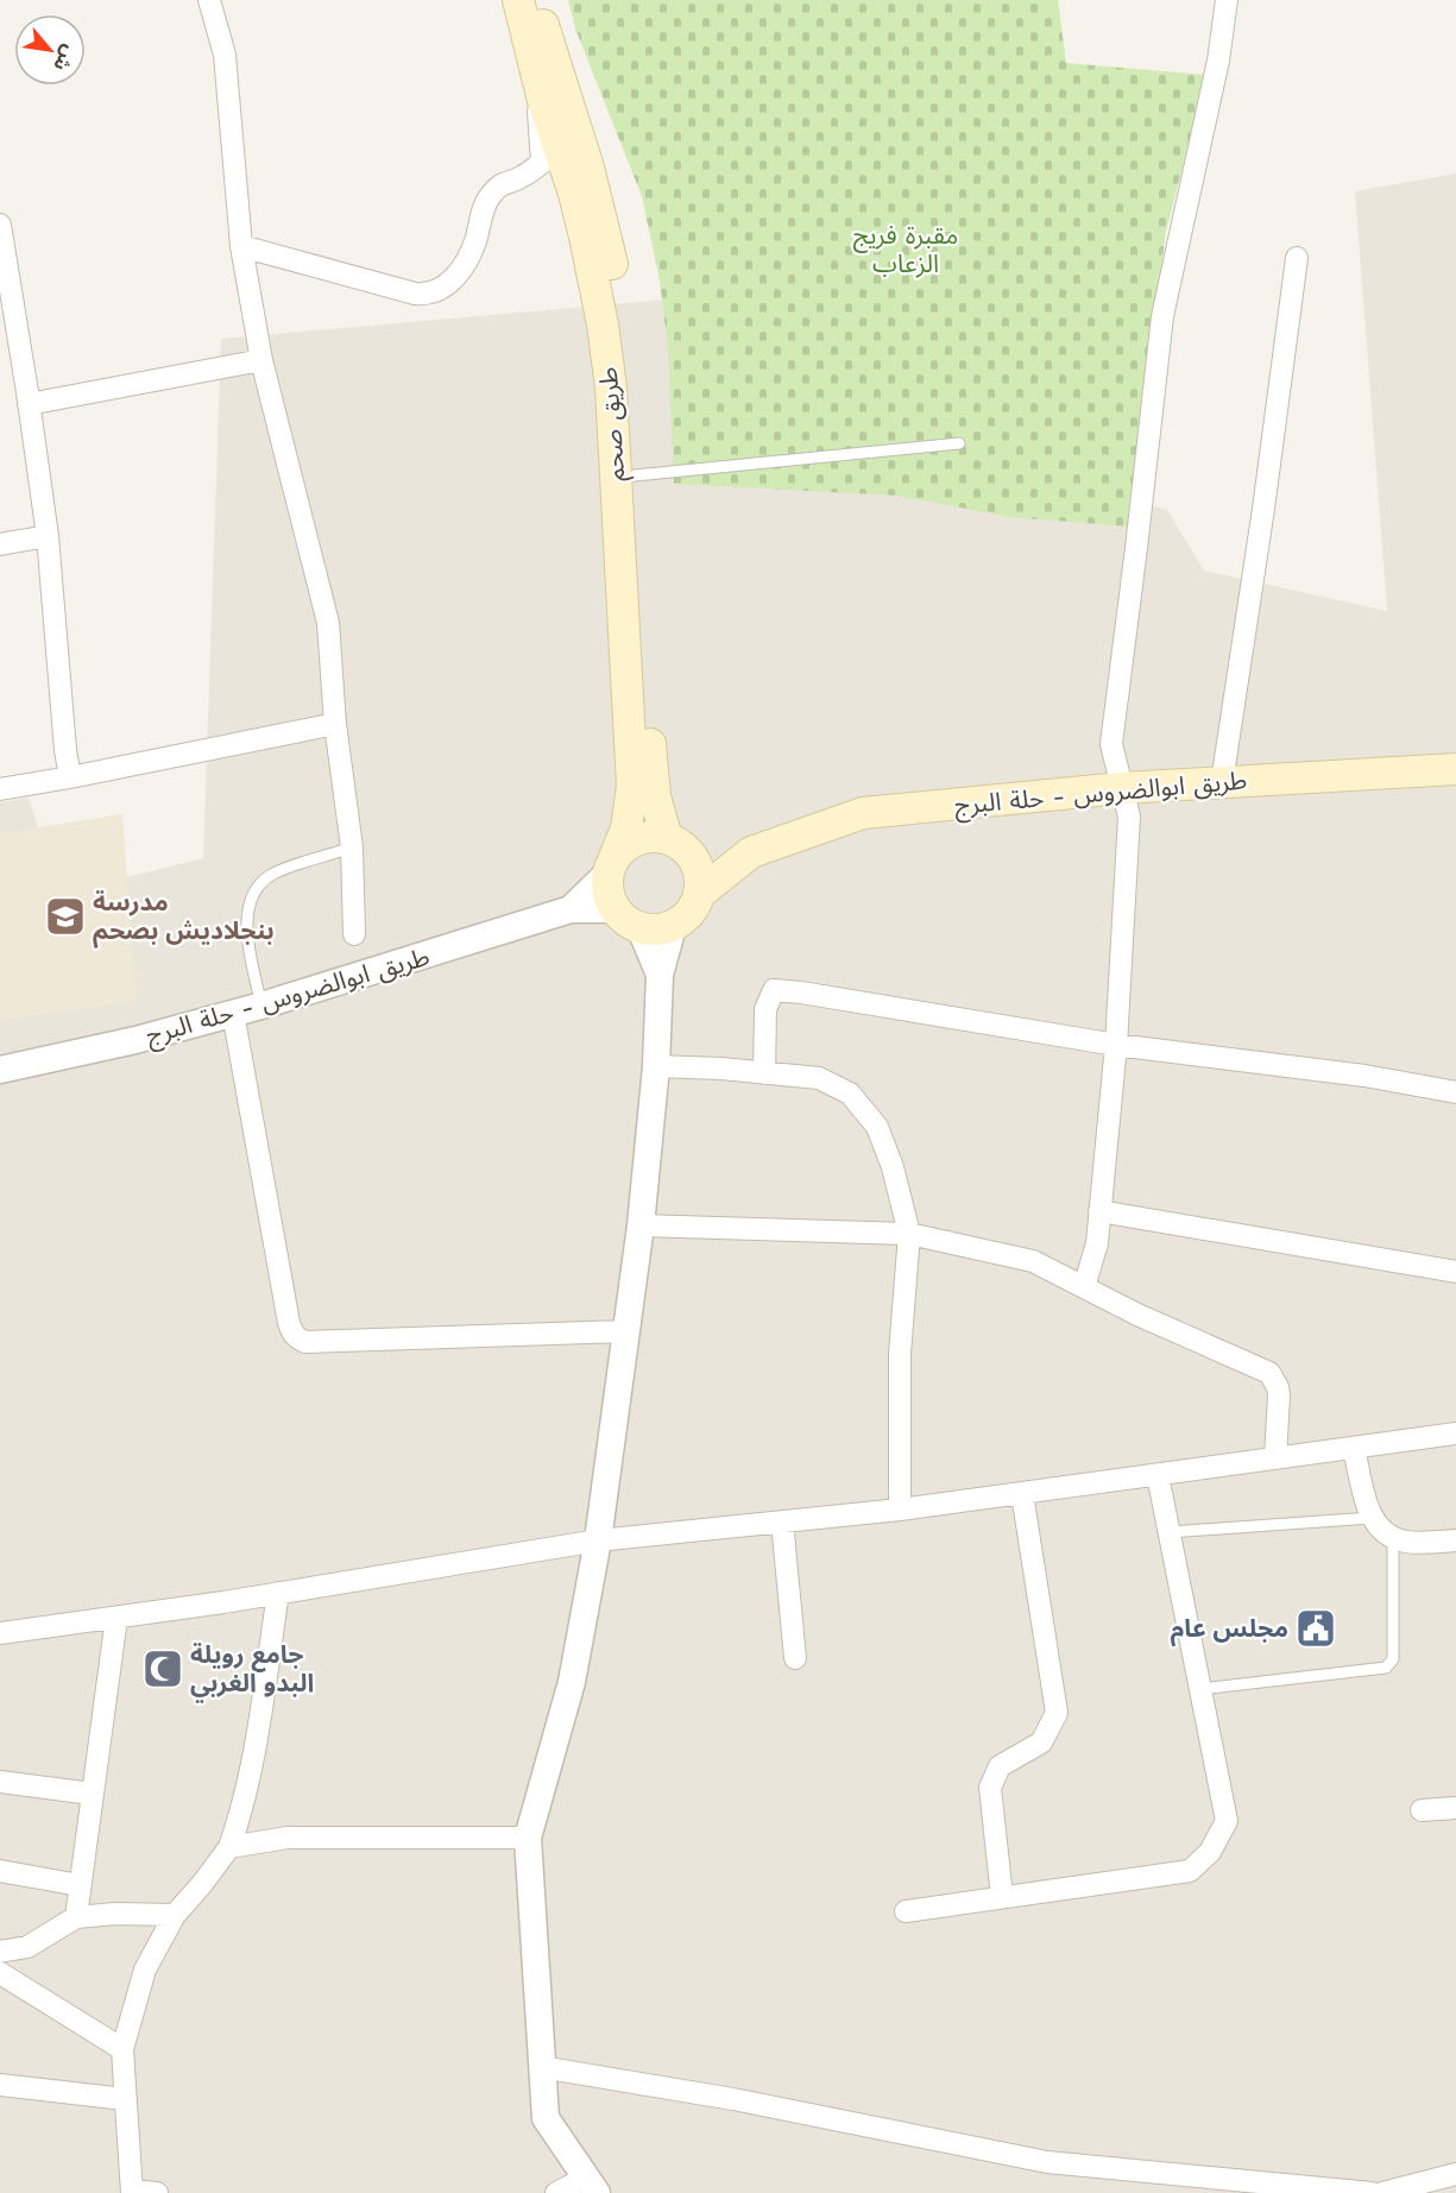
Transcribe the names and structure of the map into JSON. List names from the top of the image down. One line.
{"streets":{"main road":["طريق صحم","طريق ابوالضروس - حلة البرج"]},"crossings":[["طريق صحم","طريق ابوالضروس - حلة البرج"]],"parks":["مقبرة فريج الزعاب"],"places":{"school or university":["مدرسة بنجلاديش بصحم"],"public building":["مجلس عام"],"mosque":["جامع رويلة البدو الغربي"]},"north":"bottom right"}
